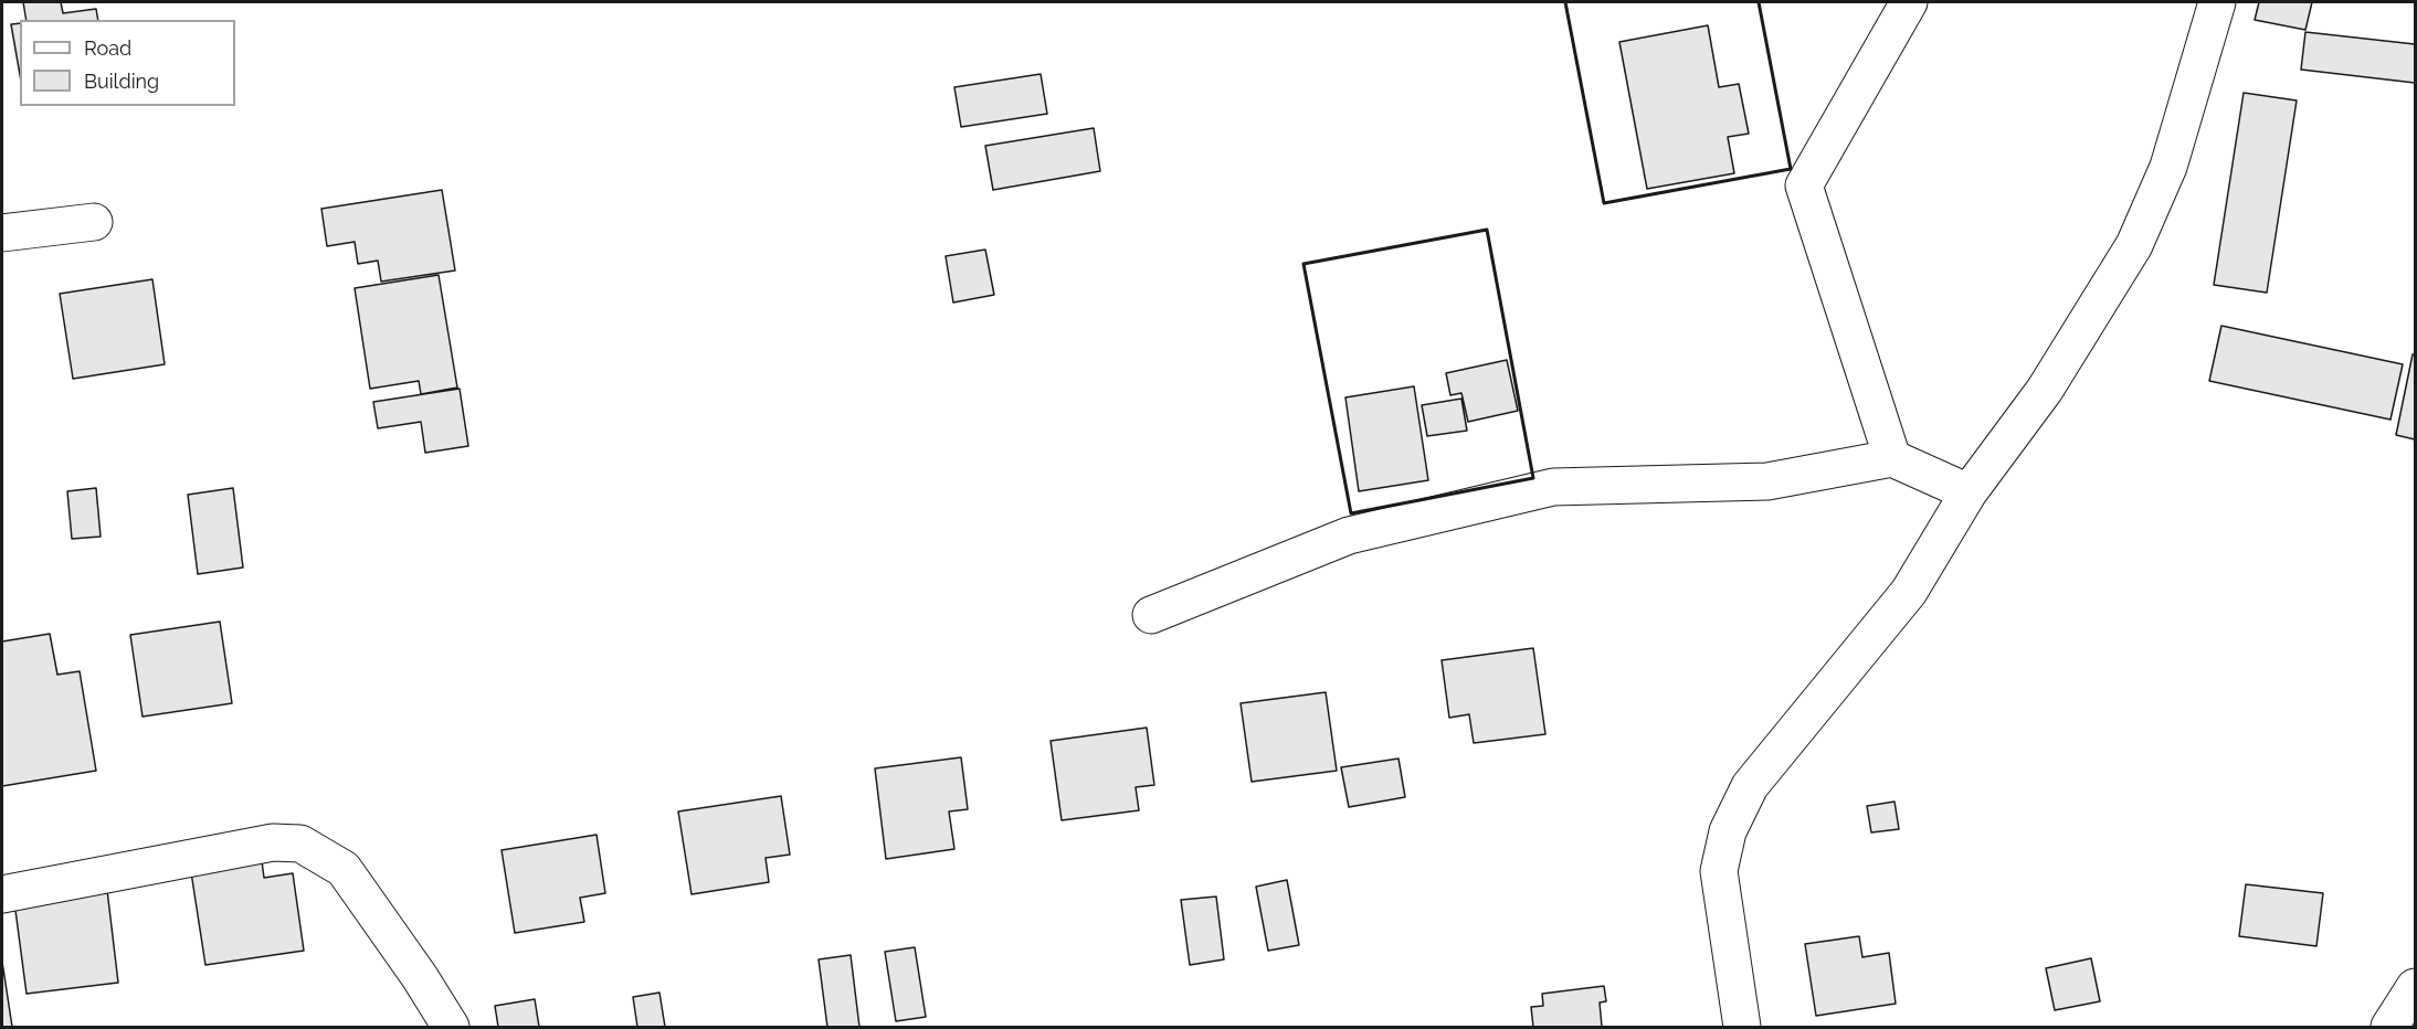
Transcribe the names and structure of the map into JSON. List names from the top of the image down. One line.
{"legend":["Road","Building"]}
